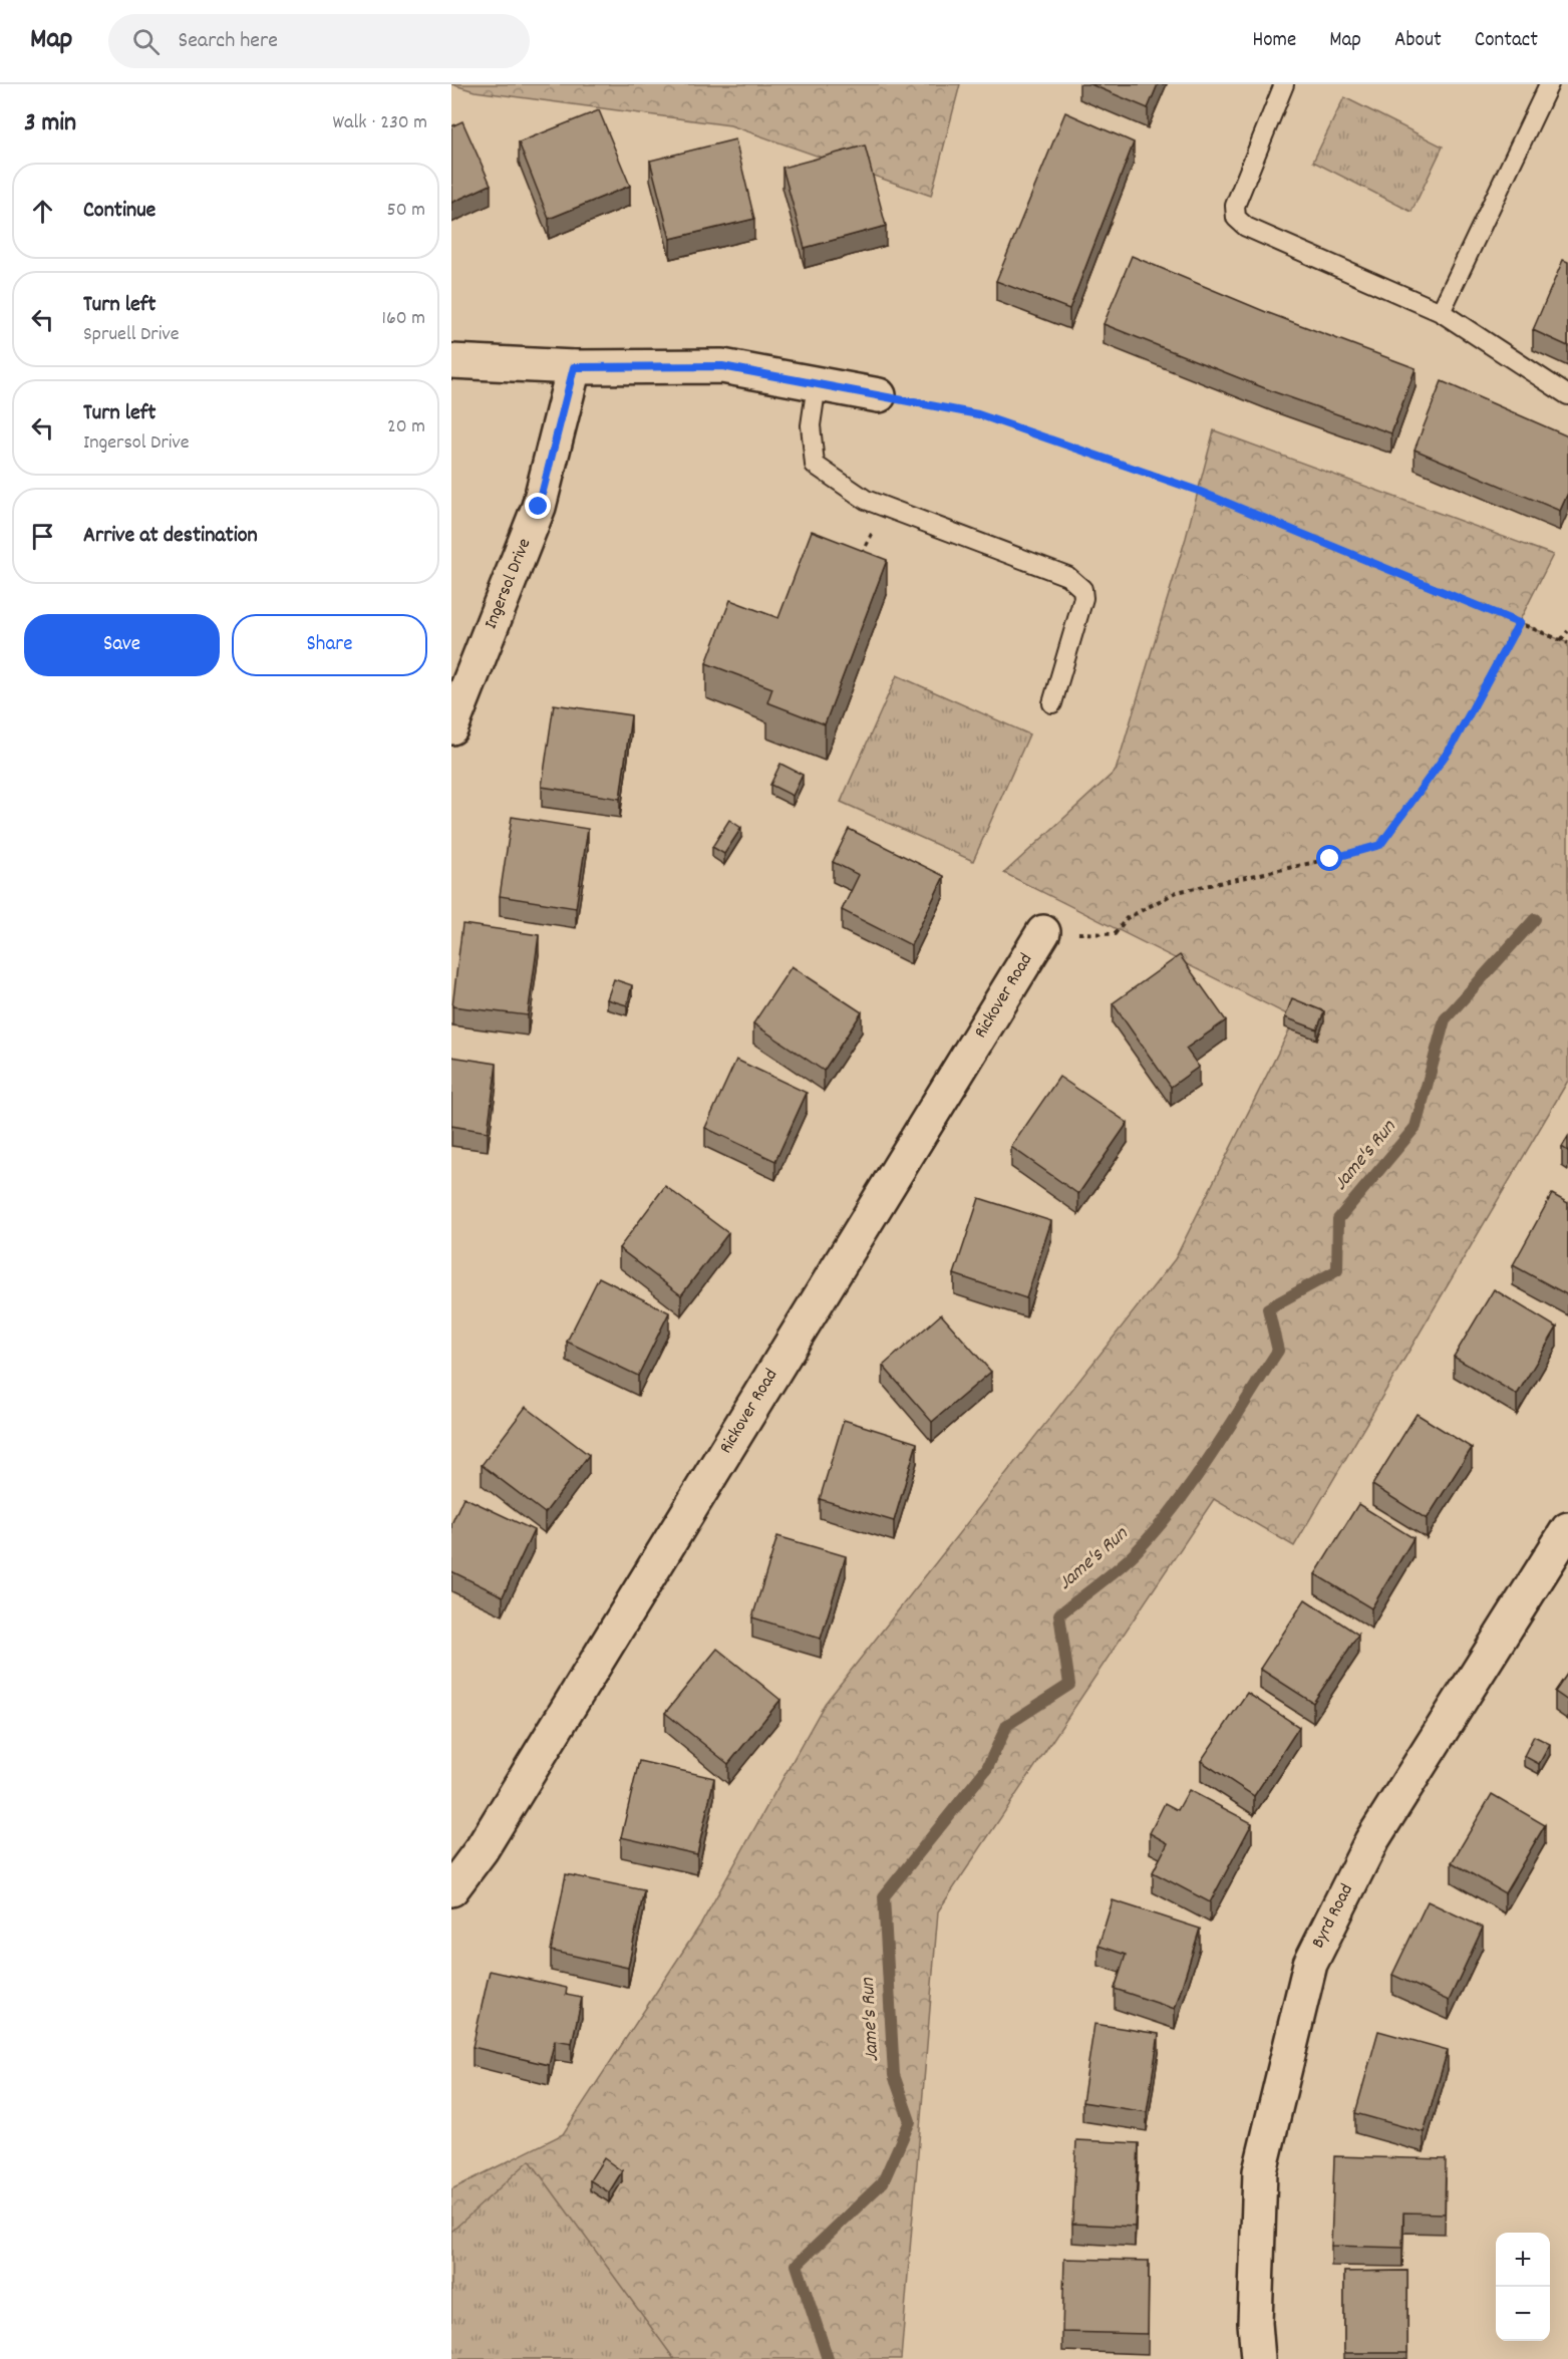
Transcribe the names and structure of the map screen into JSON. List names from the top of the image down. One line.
{"streets":{"street":["Ingersol Drive","Rickover Road","Byrd Road"]},"water":["Jame's Run"],"page":{"header":"Map","search":"Search here","nav":["Home","Map","About","Contact"],"heading":["3 min","Walk · 230 m"],"list":[["Continue","50 m"],["Turn left","Spruell Drive","160 m"],["Turn left","Ingersol Drive","20 m"],"Arrive at destination"],"buttons":["Save","Share"],"map_buttons":["+","−"]}}
